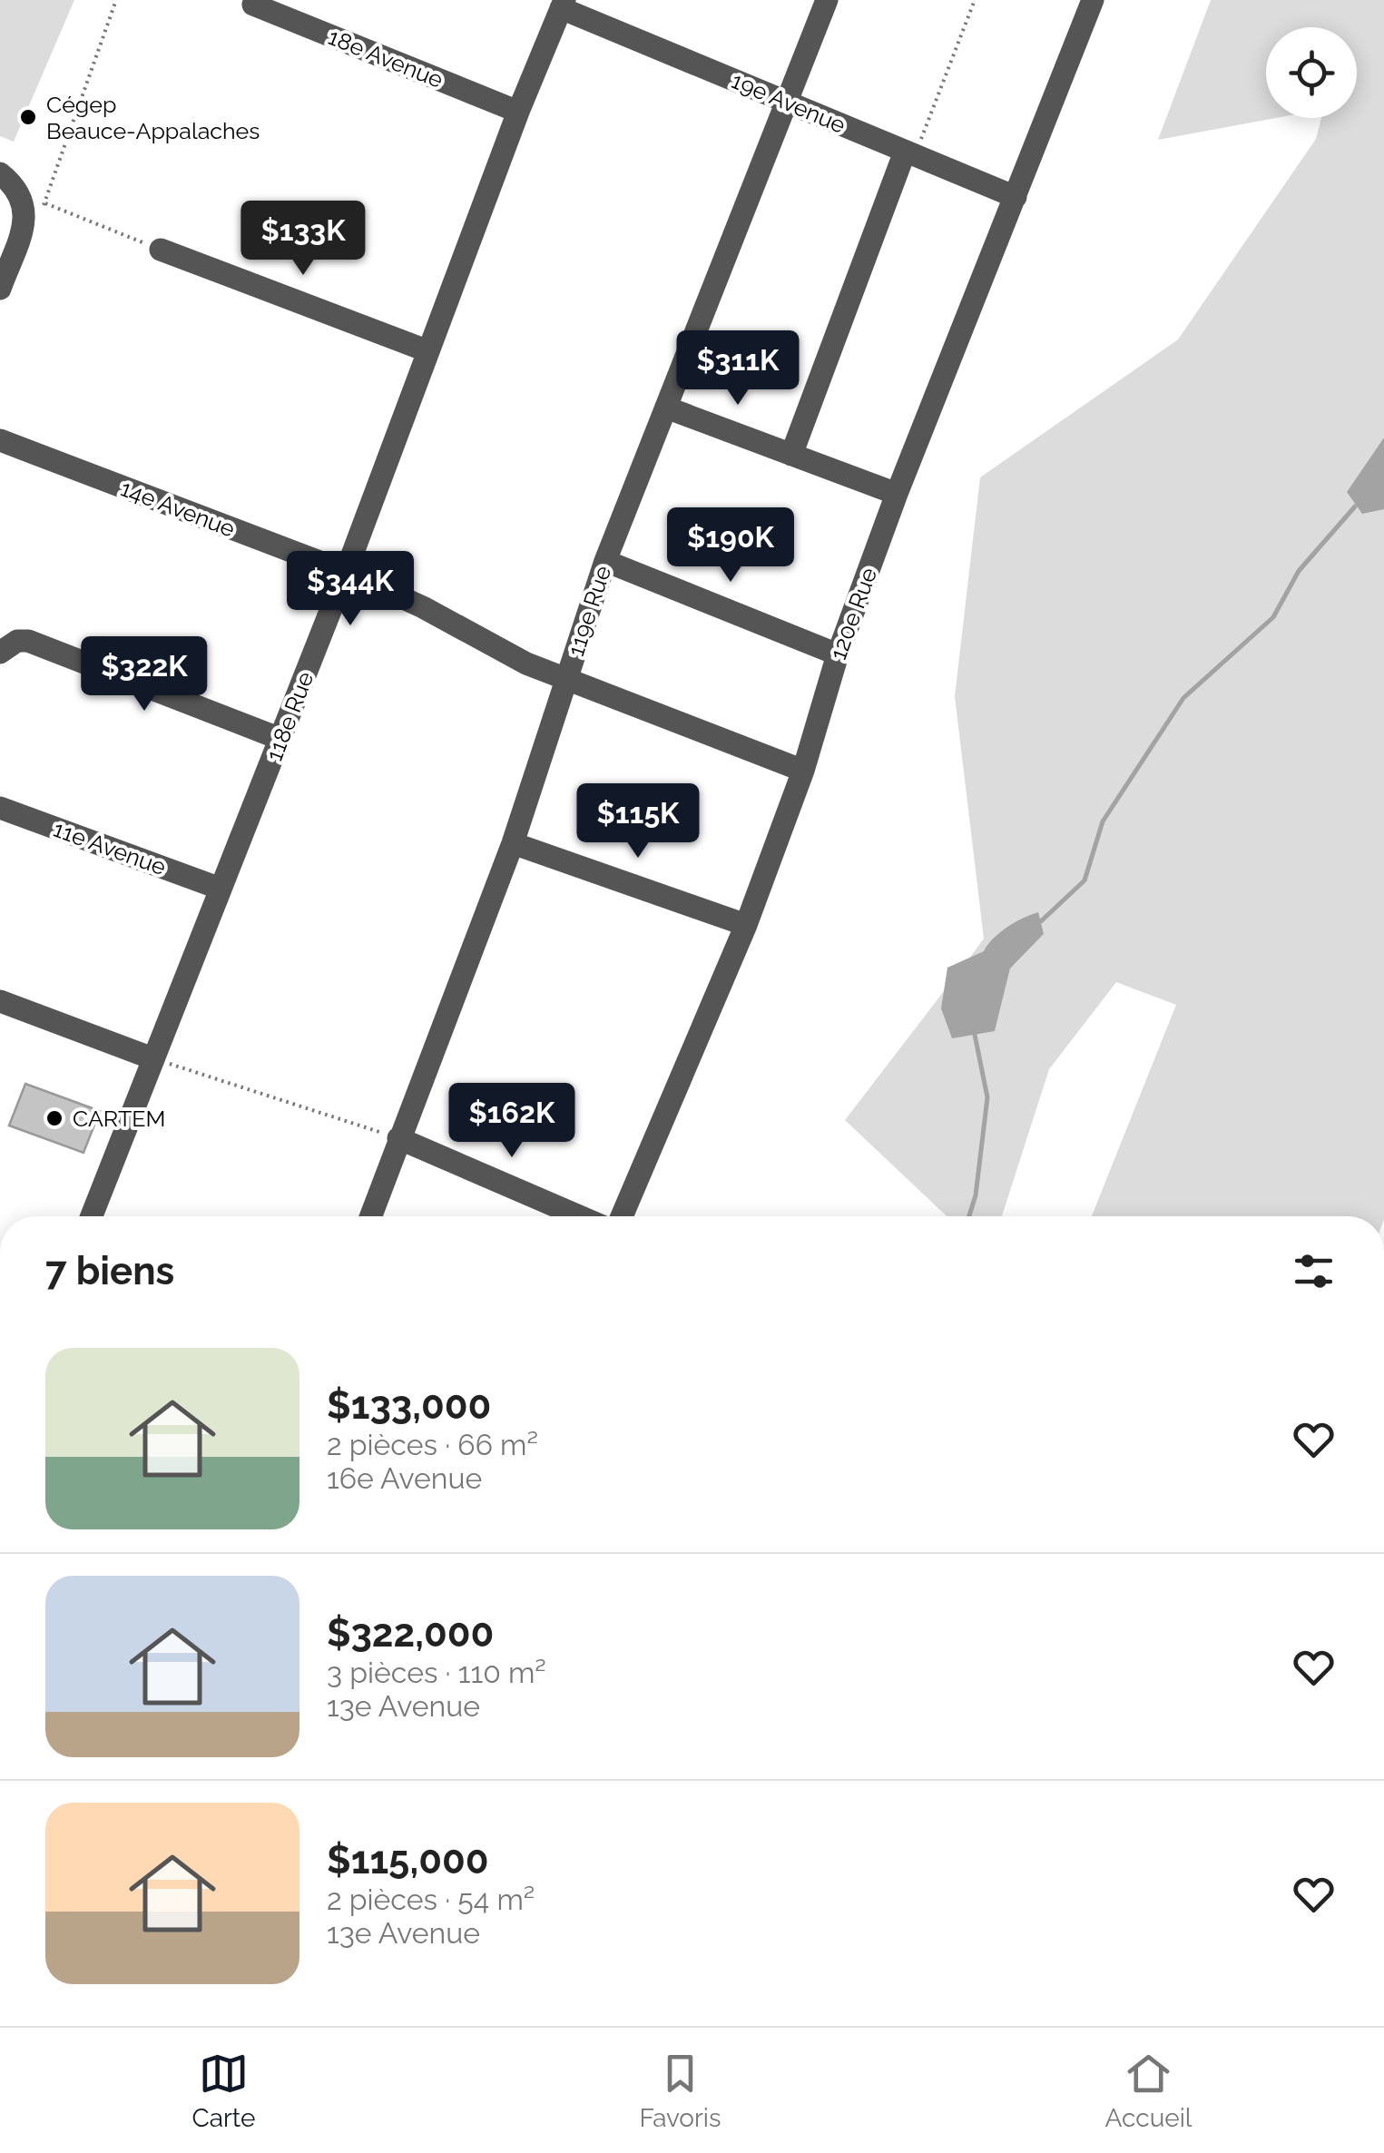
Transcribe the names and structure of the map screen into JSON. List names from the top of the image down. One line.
{"streets":{"street":["18e Avenue","19e Avenue","14e Avenue","119e Rue","120e Rue","118e Rue","11e Avenue"]},"crossings":[["18e Avenue","118e Rue"],["19e Avenue","119e Rue"],["19e Avenue","120e Rue"],["19e Avenue","118e Rue"],["14e Avenue","119e Rue"],["14e Avenue","120e Rue"],["14e Avenue","118e Rue"],["118e Rue","11e Avenue"]],"places":["Cégep Beauce-Appalaches","CARTEM"],"page":{"price":["$133K","$311K","$190K","$344K","$322K","$115K","$162K"],"heading":"7 biens","list":[{"name":"$133,000","note":"2 pièces · 66 m² · 16e Avenue"},{"name":"$322,000","note":"3 pièces · 110 m² · 13e Avenue"},{"name":"$115,000","note":"2 pièces · 54 m² · 13e Avenue"}],"tabs":["Carte","Favoris","Accueil"]}}
